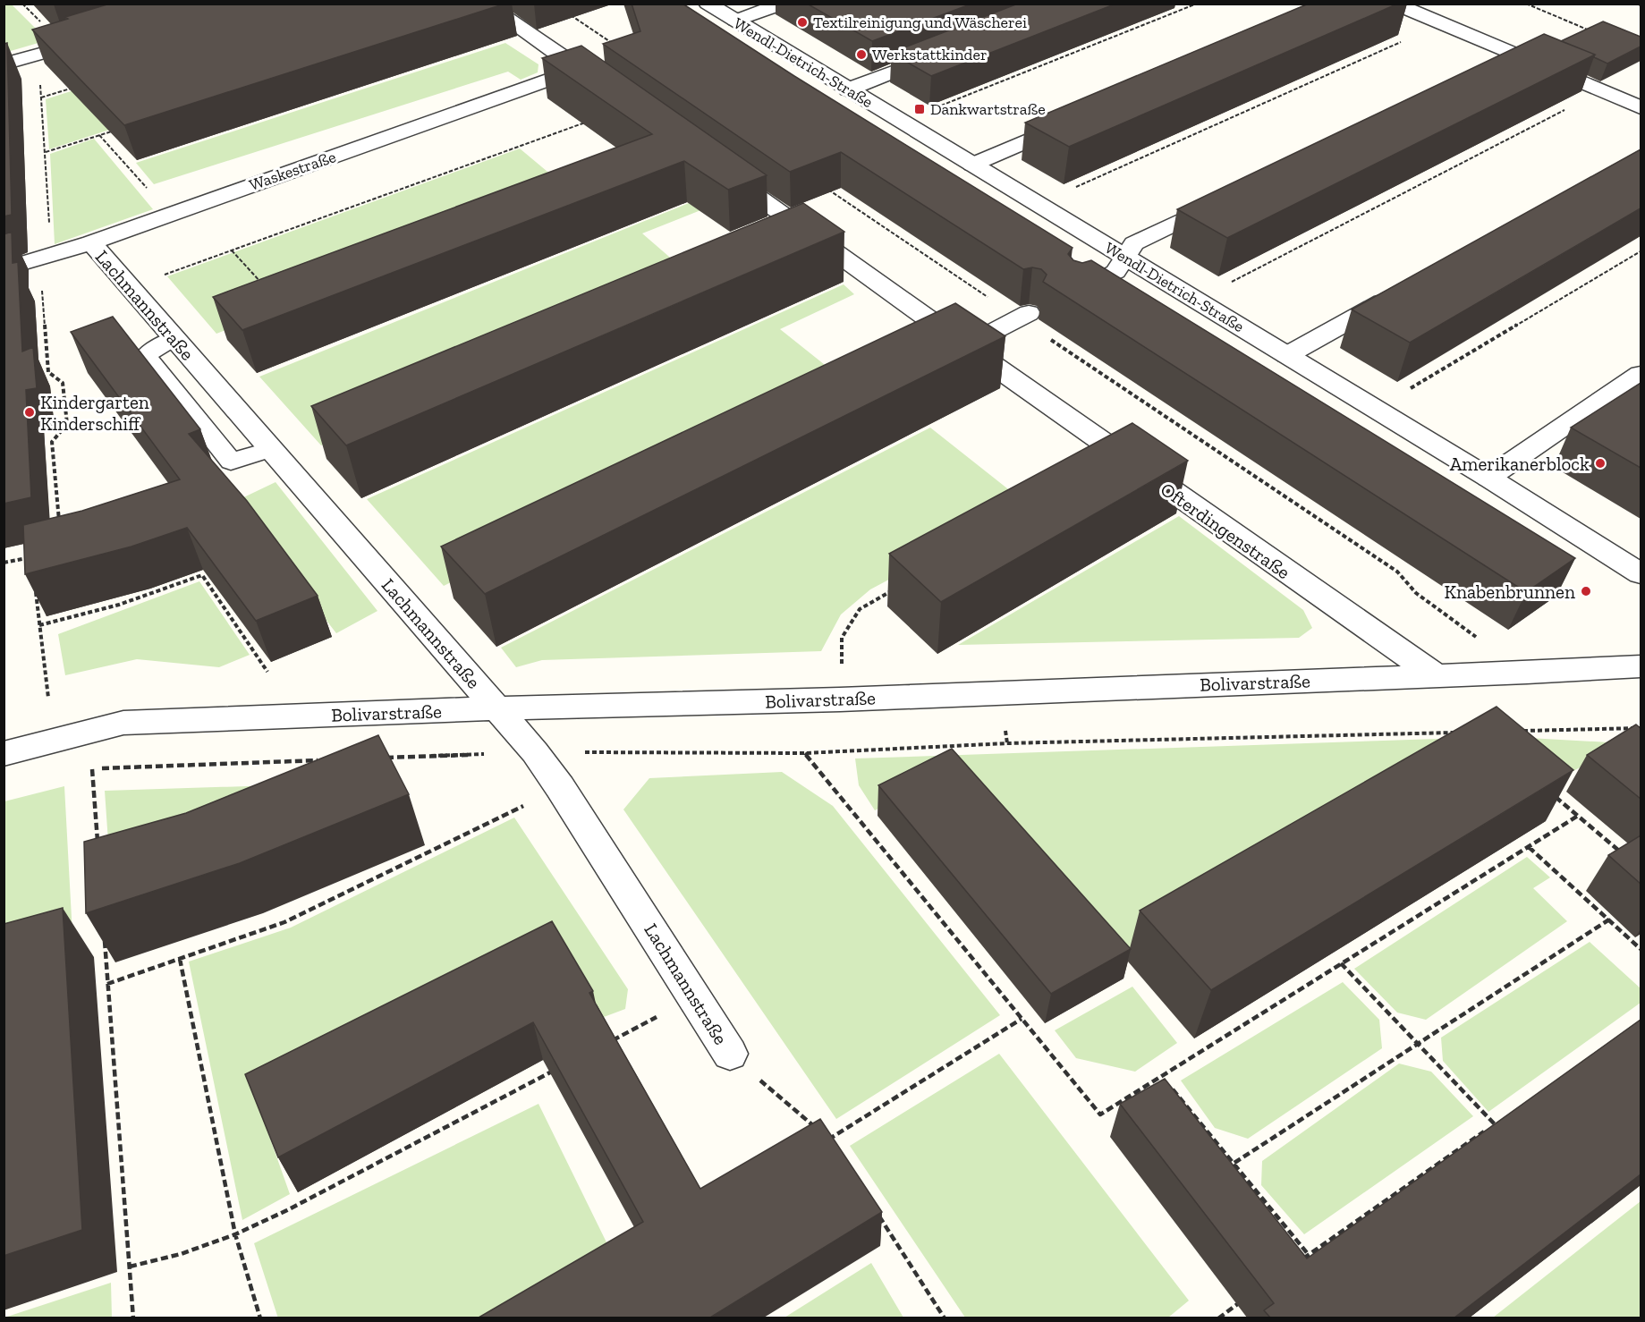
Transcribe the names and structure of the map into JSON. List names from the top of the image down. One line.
{"streets":{"street":["Wendl-Dietrich-Straße","Waskestraße","Lachmannstraße","Ofterdingenstraße","Bolivarstraße"]},"crossings":[["Waskestraße","Lachmannstraße"],["Lachmannstraße","Bolivarstraße"],["Ofterdingenstraße","Bolivarstraße"]],"places":{"other":["Textilreinigung und Wäscherei","Werkstattkinder","Kindergarten Kinderschiff","Amerikanerblock","Knabenbrunnen"],"transit":["Dankwartstraße"]}}
